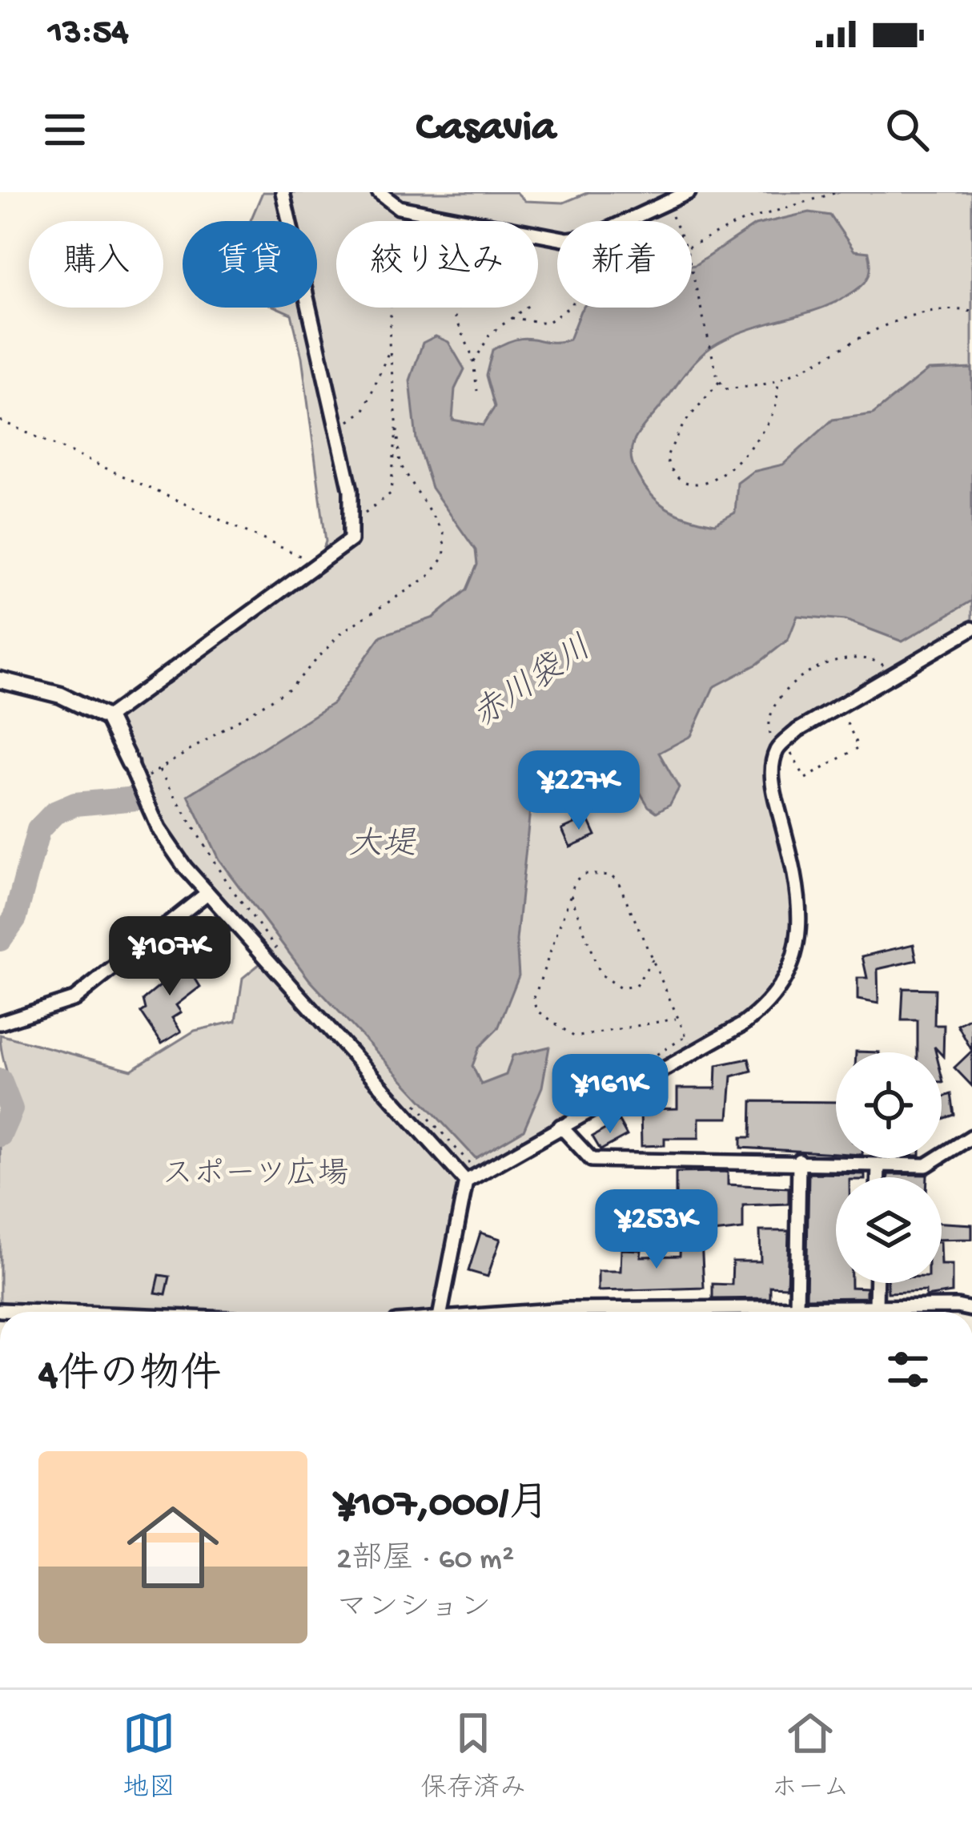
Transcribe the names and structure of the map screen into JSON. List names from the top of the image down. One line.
{"water":["赤川袋川","大堤"],"parks":["スポーツ広場"],"page":{"status":"13:54","header":"Casavia","chip":["購入","賃貸","絞り込み","新着"],"price":["¥227K","¥107K","¥161K","¥253K"],"heading":"4件の物件","list":[{"name":"¥107,000/月","note":"2部屋 · 60 m² · マンション"}],"tabs":["地図","保存済み","ホーム"]}}
